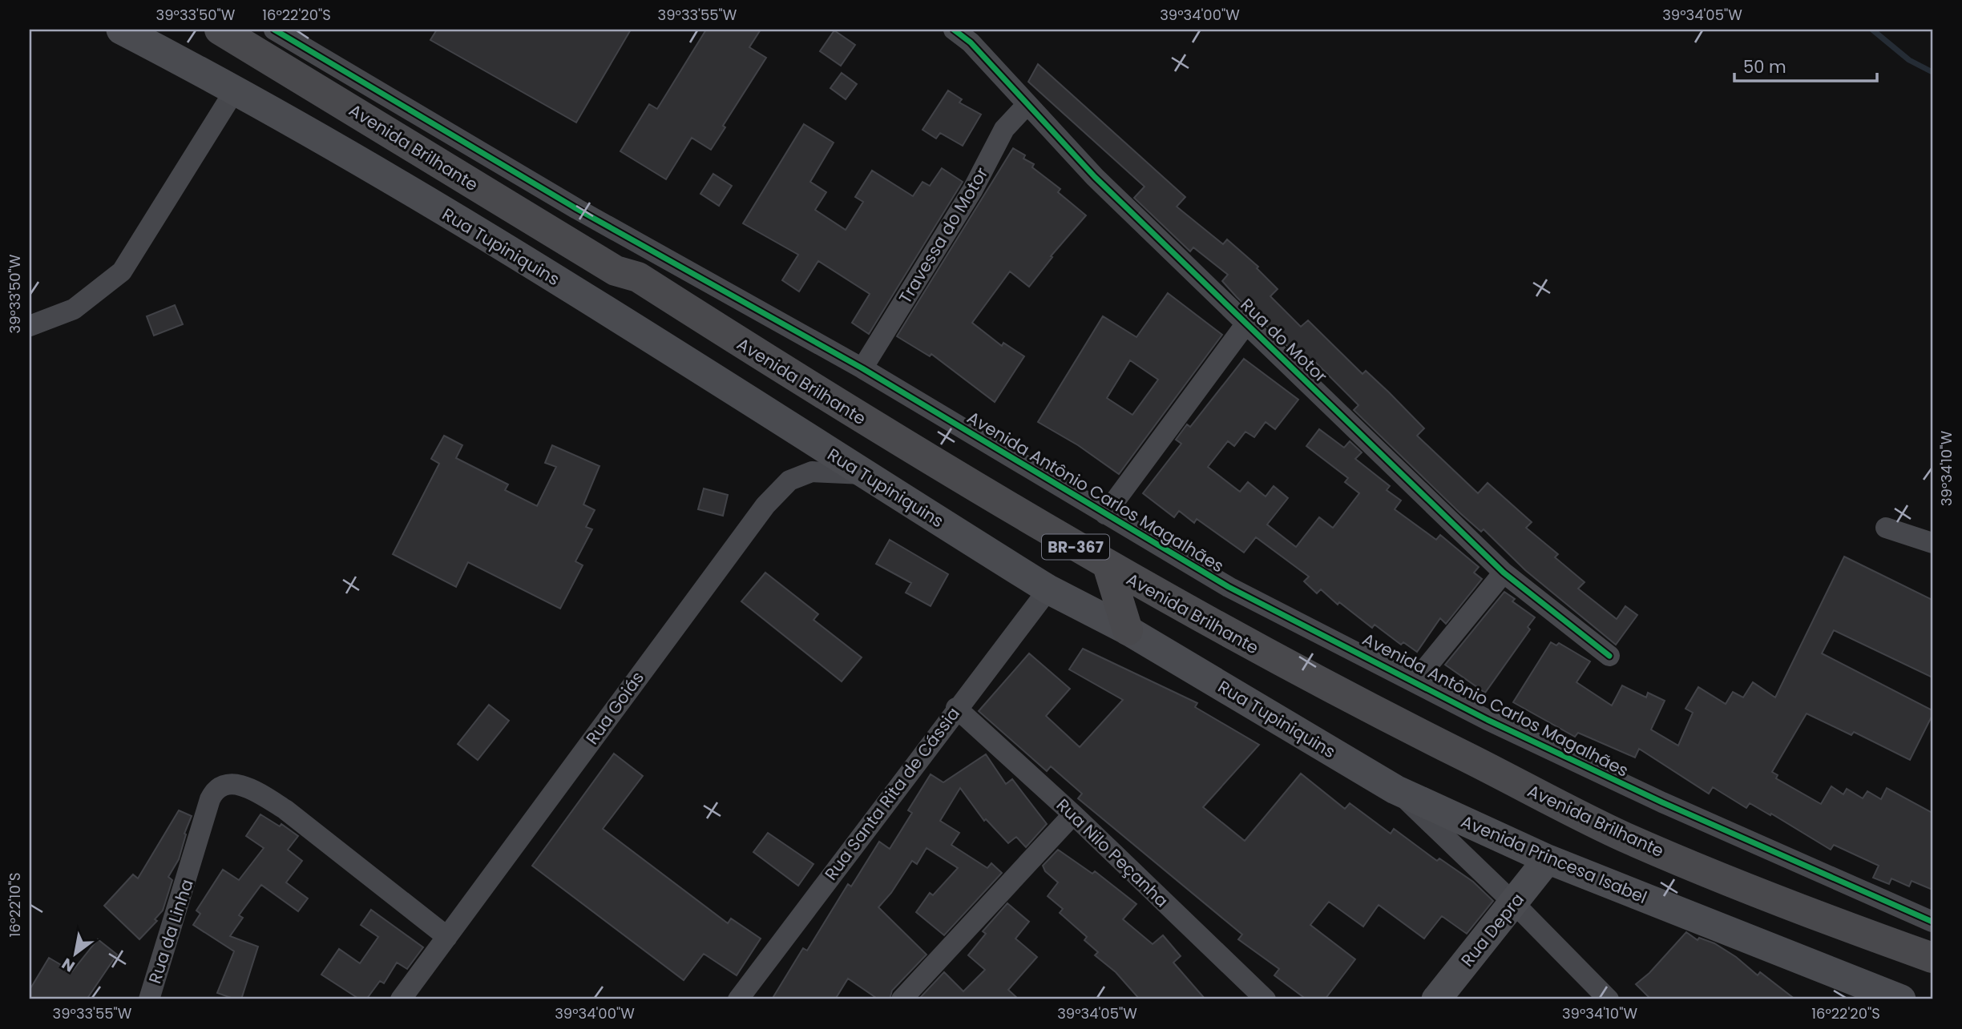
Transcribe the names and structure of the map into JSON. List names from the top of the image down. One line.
{"streets":{"main road":["Avenida Brilhante","BR-367"],"street":["Travessa do Motor","Rua Tupiniquins","Rua do Motor","Avenida Antônio Carlos Magalhães","Rua Goiás","Rua Santa Rita de Cássia","Rua Nilo Peçanha","Avenida Princesa Isabel","Rua Depra","Rua da Linha"]},"crossings":[["Avenida Brilhante","Avenida Antônio Carlos Magalhães"],["Avenida Brilhante","BR-367"],["Travessa do Motor","Rua do Motor"],["Travessa do Motor","Avenida Antônio Carlos Magalhães"],["Rua Tupiniquins","Rua Goiás"],["Rua Tupiniquins","Rua Santa Rita de Cássia"],["Rua Tupiniquins","Avenida Princesa Isabel"],["Rua Tupiniquins","Rua Depra"],["Rua do Motor","Avenida Antônio Carlos Magalhães"],["Avenida Antônio Carlos Magalhães","BR-367"],["Rua Goiás","Rua da Linha"],["Rua Santa Rita de Cássia","Rua Nilo Peçanha"],["Avenida Princesa Isabel","Rua Depra"]],"scale_bar":"50 m","north":"bottom left","coordinates":["39°33'50\"W","16°22'20\"S","39°33'55\"W","39°34'00\"W","39°34'05\"W","39°34'10\"W","16°22'10\"S"]}
